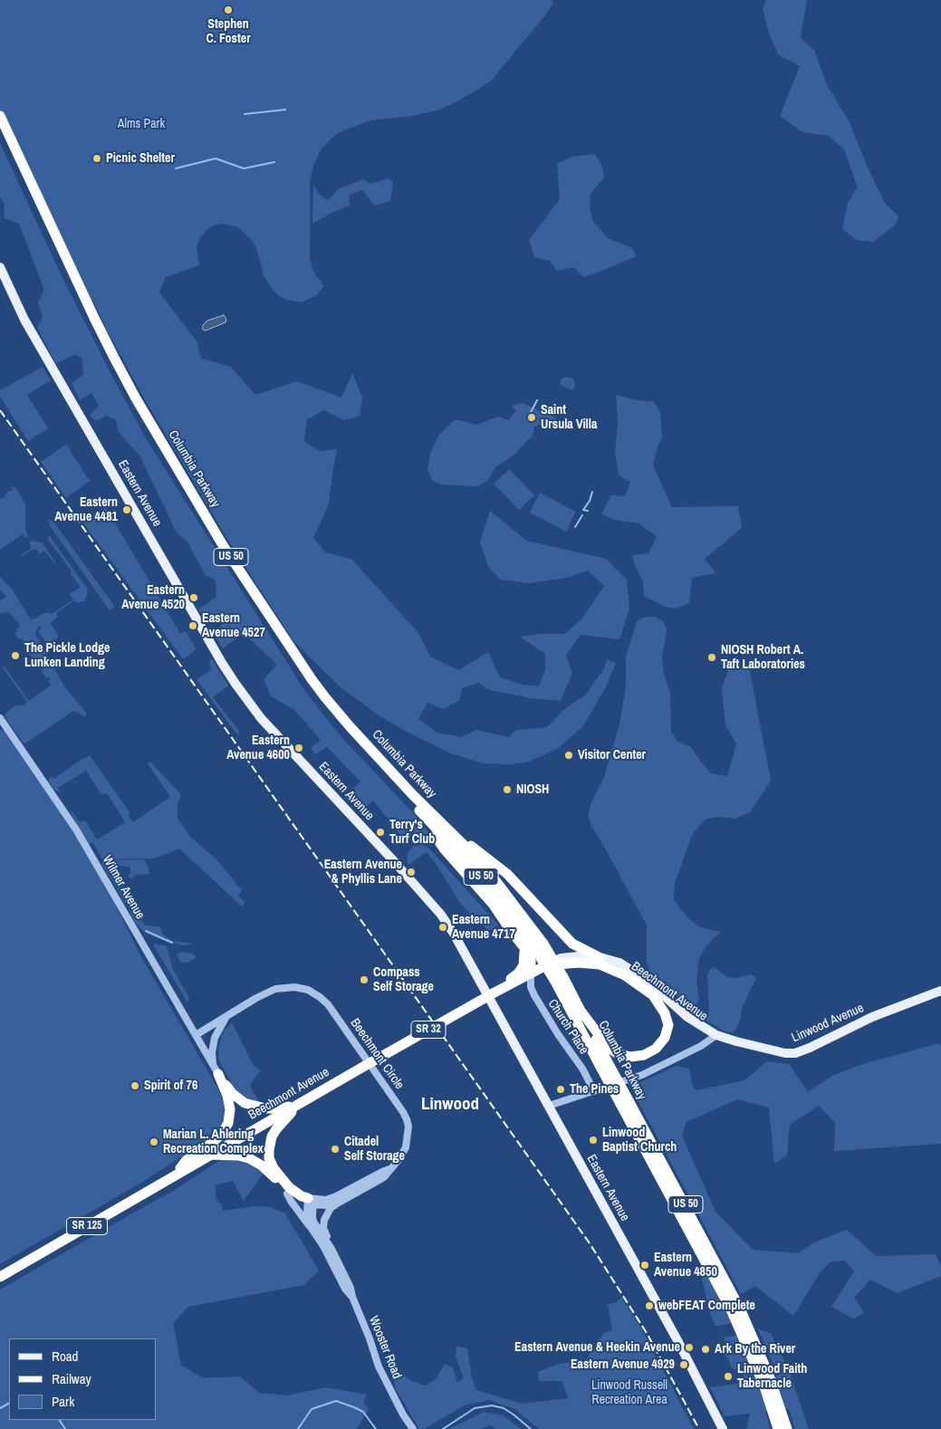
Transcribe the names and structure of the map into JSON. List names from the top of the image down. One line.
{"streets":{"highway":["Columbia Parkway","US 50","Beechmont Avenue","SR 32","SR 125"],"main road":["Eastern Avenue","Linwood Avenue"],"street":["Wilmer Avenue","Church Place","Beechmont Circle","Wooster Road"]},"crossings":[["Wilmer Avenue","Beechmont Circle"],["Beechmont Avenue","Linwood Avenue"],["Beechmont Avenue","Church Place"],["Beechmont Circle","Wooster Road"]],"districts":["Linwood"],"parks":["Alms Park","Linwood Russell Recreation Area"],"places":["Stephen C. Foster","Picnic Shelter","Saint Ursula Villa","Eastern Avenue 4481","Eastern Avenue 4520","Eastern Avenue 4527","The Pickle Lodge Lunken Landing","NIOSH Robert A. Taft Laboratories","Eastern Avenue 4600","Visitor Center","NIOSH","Terry's Turf Club","Eastern Avenue & Phyllis Lane","Eastern Avenue 4717","Compass Self Storage","Spirit of 76","The Pines","Linwood Baptist Church","Marian L. Ahlering Recreation Complex","Citadel Self Storage","Eastern Avenue 4850","webFEAT Complete","Eastern Avenue & Heekin Avenue","Ark By the River","Eastern Avenue 4929","Linwood Faith Tabernacle"],"legend":["Road","Railway","Park"]}
